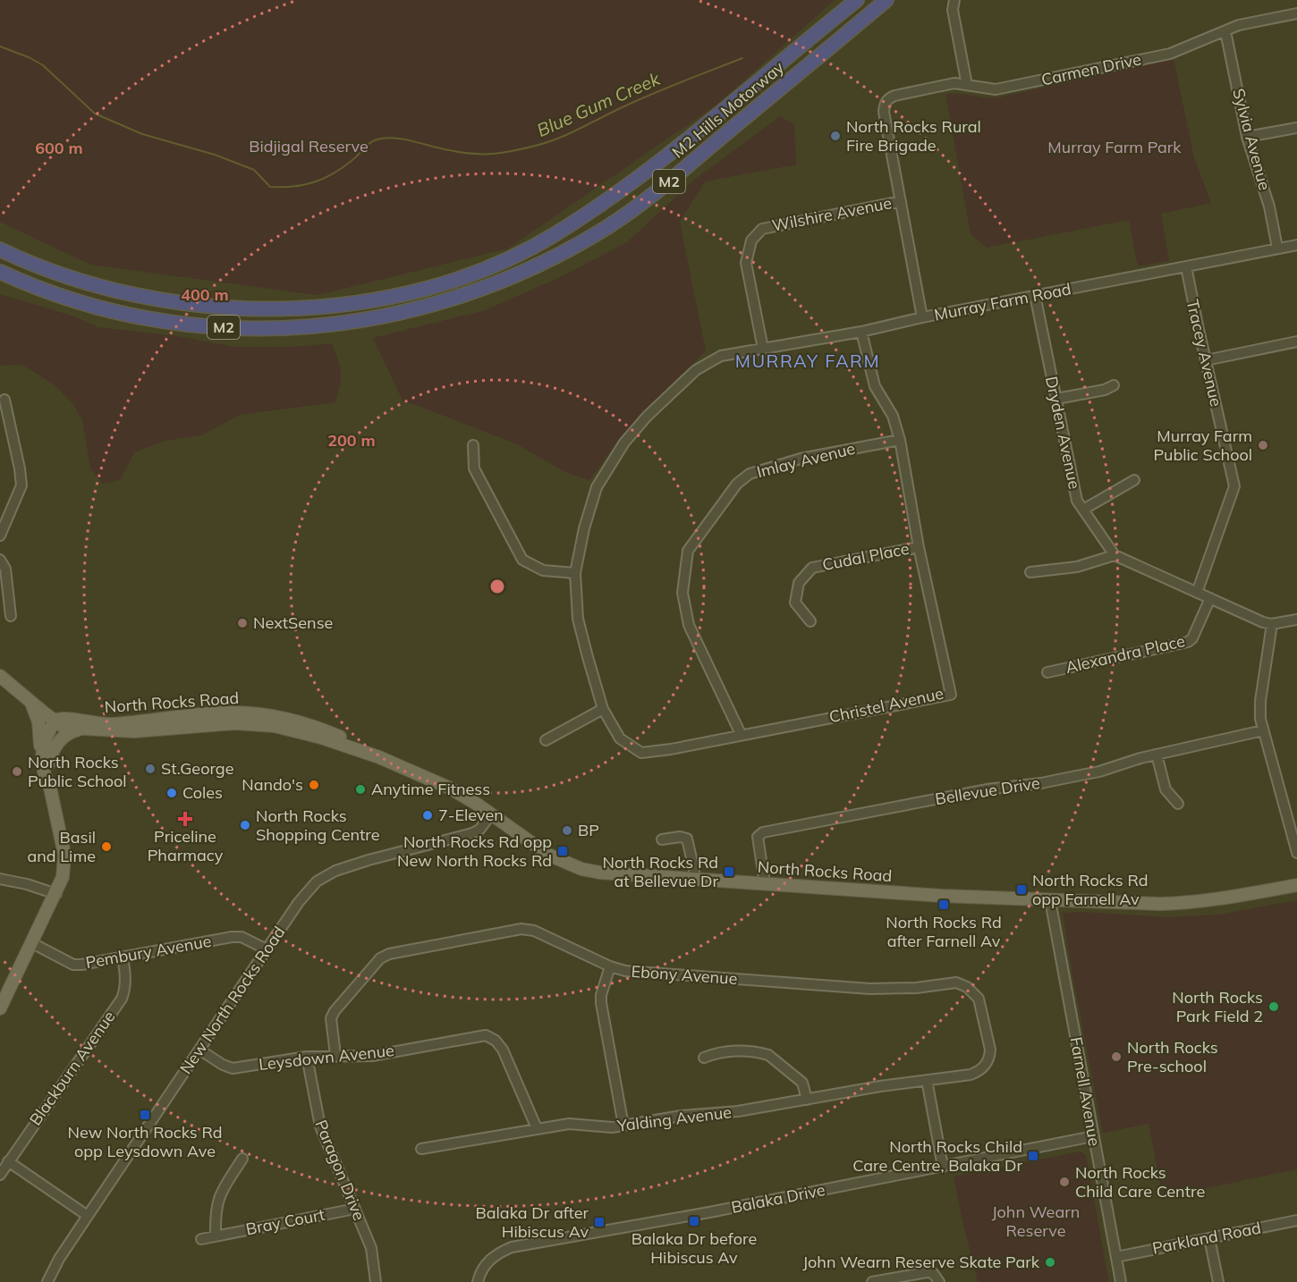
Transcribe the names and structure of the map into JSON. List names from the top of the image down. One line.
{"streets":{"highway":["M2 Hills Motorway","M2"],"main road":["North Rocks Road"],"street":["Carmen Drive","Sylvia Avenue","Wilshire Avenue","Murray Farm Road","Tracey Avenue","Dryden Avenue","Imlay Avenue","Cudal Place","Alexandra Place","Christel Avenue","Bellevue Drive","Pembury Avenue","Ebony Avenue","New North Rocks Road","Leysdown Avenue","Blackburn Avenue","Farnell Avenue","Yalding Avenue","Paragon Drive","Balaka Drive","Bray Court","Parkland Road"]},"crossings":[["Carmen Drive","Sylvia Avenue"],["Carmen Drive","Murray Farm Road"],["Sylvia Avenue","Murray Farm Road"],["Wilshire Avenue","Murray Farm Road"],["Wilshire Avenue","Christel Avenue"],["Murray Farm Road","Tracey Avenue"],["Murray Farm Road","Dryden Avenue"],["Murray Farm Road","Christel Avenue"],["Imlay Avenue","Christel Avenue"],["Cudal Place","Christel Avenue"],["North Rocks Road","Bellevue Drive"],["North Rocks Road","New North Rocks Road"],["North Rocks Road","Farnell Avenue"],["Pembury Avenue","New North Rocks Road"],["Pembury Avenue","Blackburn Avenue"],["Ebony Avenue","Leysdown Avenue"],["Ebony Avenue","Yalding Avenue"],["New North Rocks Road","Leysdown Avenue"],["Leysdown Avenue","Yalding Avenue"],["Leysdown Avenue","Paragon Drive"],["Farnell Avenue","Balaka Drive"],["Farnell Avenue","Parkland Road"],["Paragon Drive","Bray Court"]],"districts":["MURRAY FARM"],"water":["Blue Gum Creek"],"parks":["Bidjigal Reserve","Murray Farm Park","John Wearn Reserve"],"places":{"other":["North Rocks Rural Fire Brigade","Murray Farm Public School","NextSense","St.George","North Rocks Public School","Nando's","Anytime Fitness","Coles","7-Eleven","North Rocks Shopping Centre","BP","Basil and Lime","North Rocks Park Field 2","North Rocks Pre-school","North Rocks Child Care Centre","John Wearn Reserve Skate Park"],"health":["Priceline Pharmacy"],"transit":["North Rocks Rd opp New North Rocks Rd","North Rocks Rd at Bellevue Dr","North Rocks Rd opp Farnell Av","North Rocks Rd after Farnell Av","New North Rocks Rd opp Leysdown Ave","North Rocks Child Care Centre, Balaka Dr","Balaka Dr before Hibiscus Av","Balaka Dr after Hibiscus Av"]},"rings":["600 m","400 m","200 m"]}
